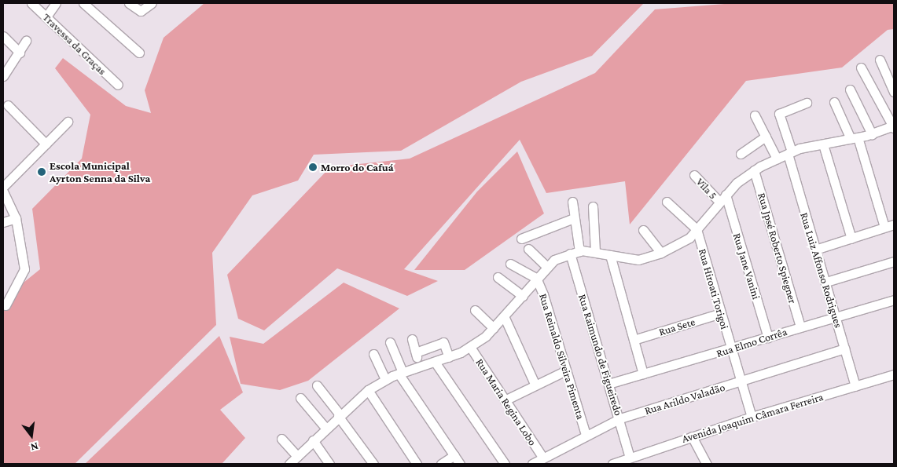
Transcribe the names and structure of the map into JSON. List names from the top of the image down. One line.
{"streets":{"street":["Travessa da Graças","Vila 5","Rua Jpsé Roberto Spiegner","Rua Jane Vanini","Rua Luiz Affonso Rodrigues","Rua Hiroati Torigoi","Rua Sete","Rua Elmo Corrêa","Rua Raimundo de Figueiredo","Rua Reinaldo Silveira Pimenta","Rua Arildo Valadão","Rua Maria Regina Lobo","Avenida Joaquim Câmara Ferreira"]},"crossings":[["Vila 5","Rua Jane Vanini"],["Rua Jpsé Roberto Spiegner","Rua Elmo Corrêa"],["Rua Jane Vanini","Rua Elmo Corrêa"],["Rua Luiz Affonso Rodrigues","Rua Elmo Corrêa"],["Rua Luiz Affonso Rodrigues","Rua Arildo Valadão"],["Rua Luiz Affonso Rodrigues","Avenida Joaquim Câmara Ferreira"],["Rua Hiroati Torigoi","Rua Sete"],["Rua Hiroati Torigoi","Rua Elmo Corrêa"],["Rua Hiroati Torigoi","Rua Arildo Valadão"],["Rua Hiroati Torigoi","Avenida Joaquim Câmara Ferreira"],["Rua Elmo Corrêa","Rua Raimundo de Figueiredo"],["Rua Raimundo de Figueiredo","Rua Arildo Valadão"],["Rua Raimundo de Figueiredo","Avenida Joaquim Câmara Ferreira"],["Rua Reinaldo Silveira Pimenta","Rua Arildo Valadão"],["Rua Arildo Valadão","Rua Maria Regina Lobo"]],"places":["Morro do Cafuá","Escola Municipal Ayrton Senna da Silva"],"north":"bottom"}
